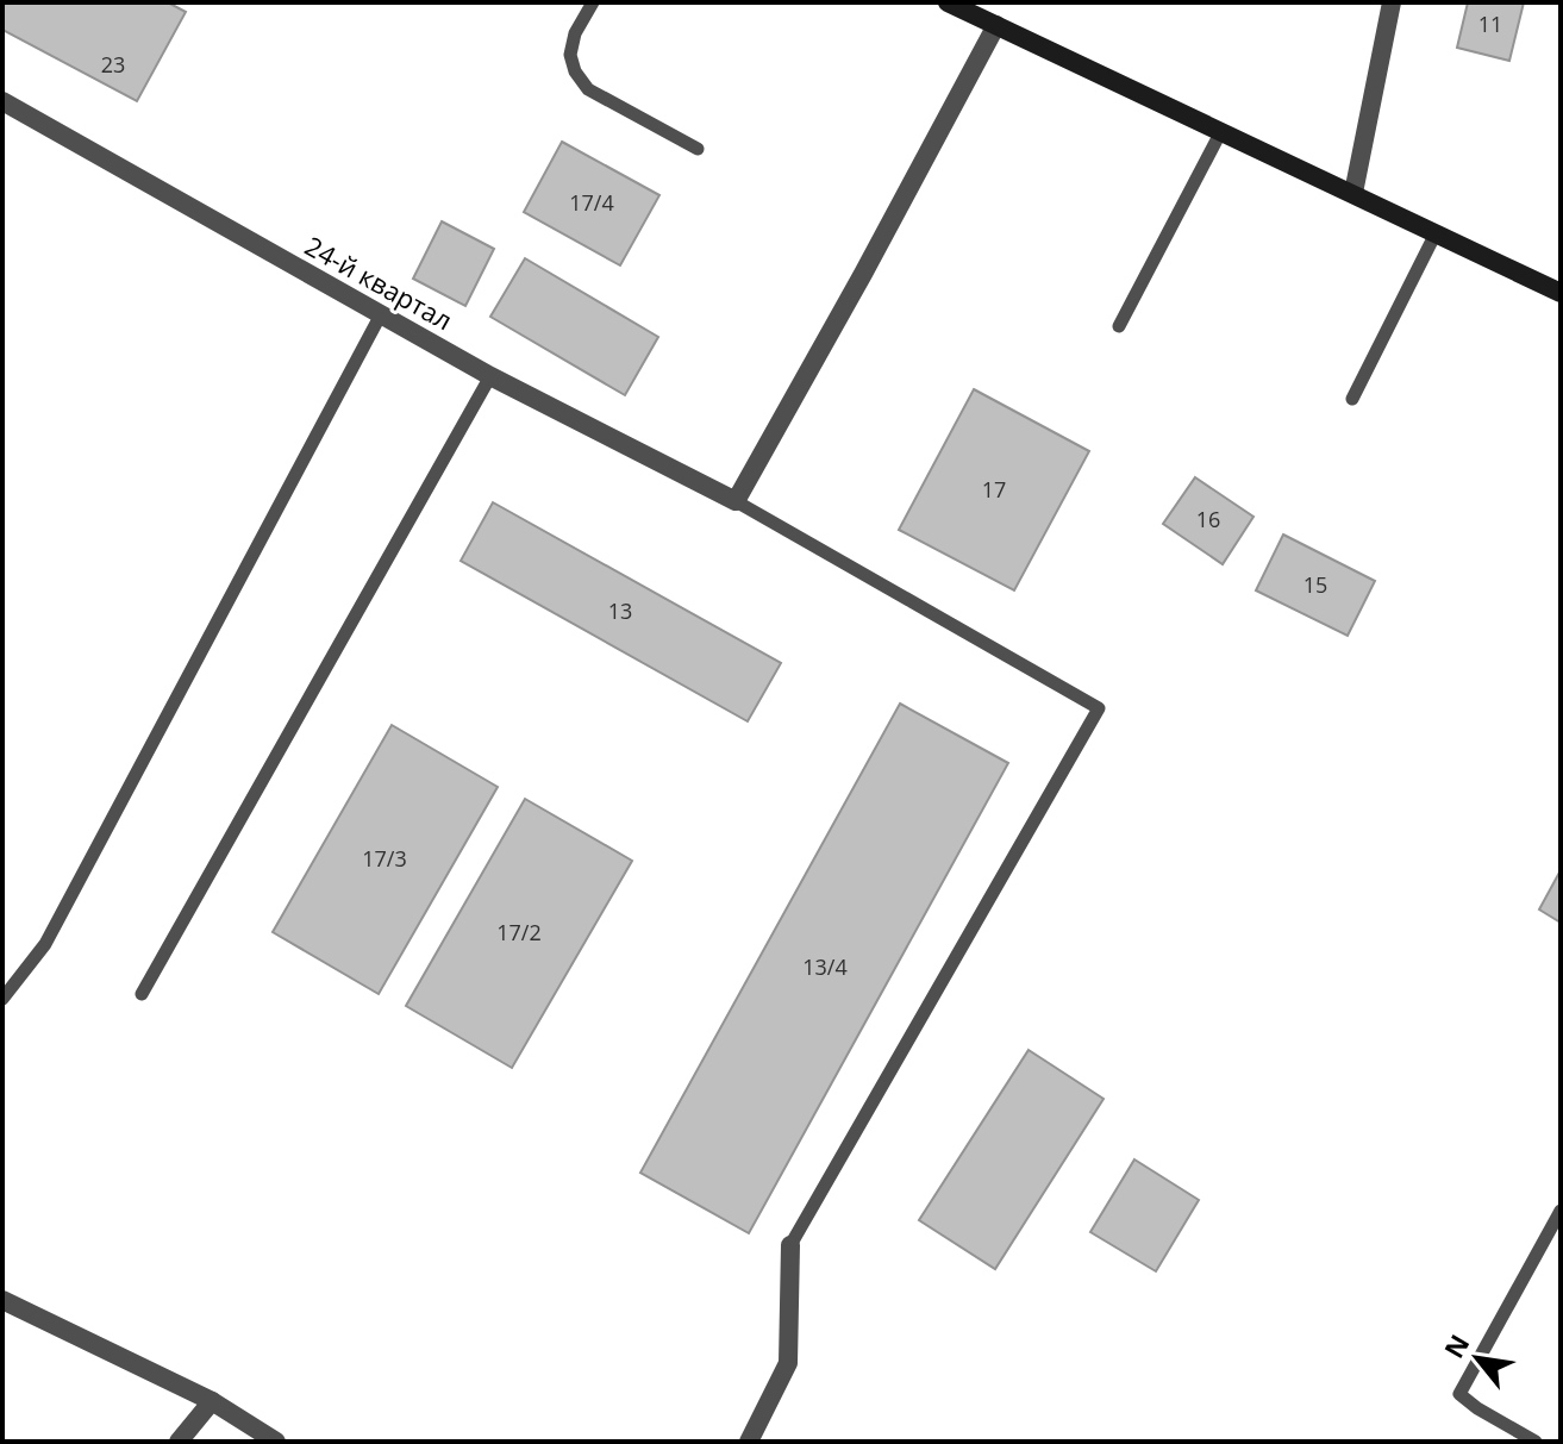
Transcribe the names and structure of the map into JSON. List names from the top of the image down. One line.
{"streets":{"street":["24-й квартал"]},"house_numbers":["11","23","17/4","17","16","15","13","17/3","17/2","13/4"],"north":"top left"}
